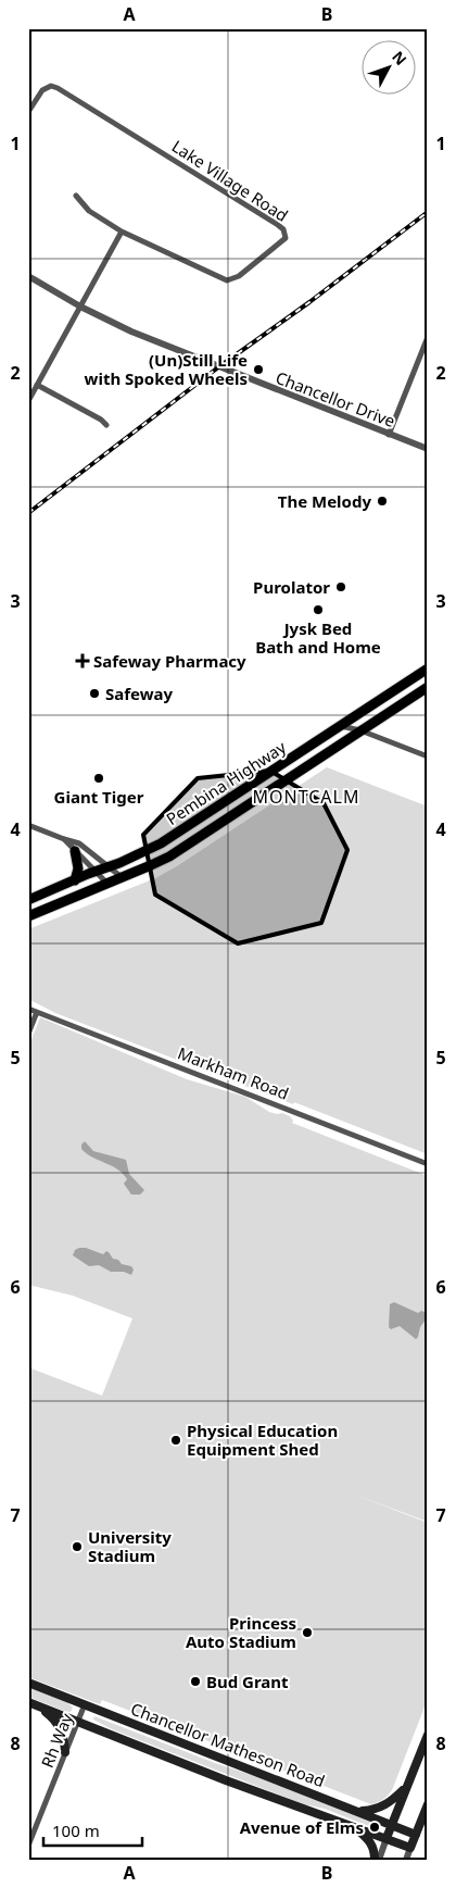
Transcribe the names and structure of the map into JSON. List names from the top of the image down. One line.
{"streets":{"main road":["Pembina Highway","Chancellor Matheson Road"],"street":["Lake Village Road","Chancellor Drive","Markham Road","Rh Way"]},"crossings":[["Rh Way","Chancellor Matheson Road"]],"districts":["MONTCALM"],"places":{"other":["(Un)Still Life with Spoked Wheels","The Melody","Purolator","Jysk Bed Bath and Home","Safeway","Giant Tiger","Physical Education Equipment Shed","University Stadium","Princess Auto Stadium","Bud Grant","Avenue of Elms"],"health":["Safeway Pharmacy"]},"scale_bar":"100 m","north":"top right","grid":{"columns":["A","B"],"rows":["1","2","3","4","5","6","7","8"]}}
